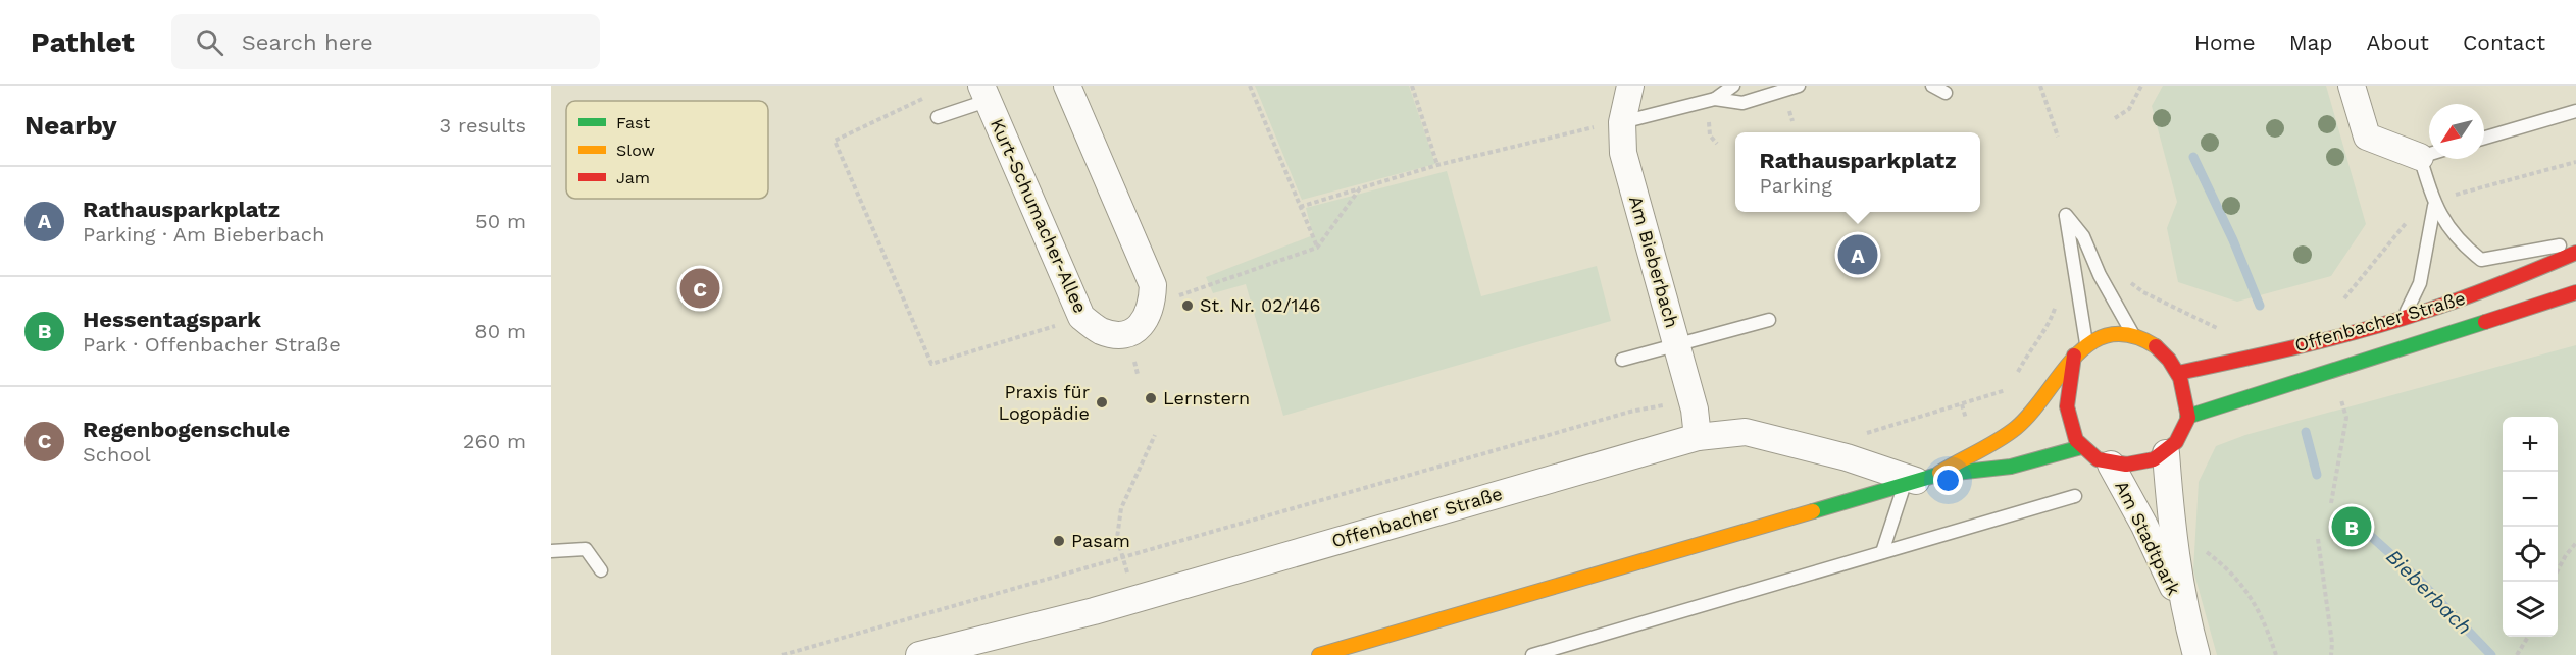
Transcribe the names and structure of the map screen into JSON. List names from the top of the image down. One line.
{"streets":{"main road":["Offenbacher Straße"],"street":["Kurt-Schumacher-Allee","Am Bieberbach","Am Stadtpark"]},"crossings":[["Am Bieberbach","Offenbacher Straße"],["Offenbacher Straße","Am Stadtpark"]],"water":["Bieberbach"],"places":["St. Nr. 02/146","Lernstern","Praxis für Logopädie","Pasam"],"legend":["Fast","Slow","Jam"],"north":"bottom left","page":{"header":"Pathlet","search":"Search here","nav":["Home","Map","About","Contact"],"heading":["Nearby","3 results"],"popup":["Rathausparkplatz","Parking"],"list":[{"mark":"A","name":"Rathausparkplatz","note":"Parking · Am Bieberbach","value":"50 m"},{"mark":"B","name":"Hessentagspark","note":"Park · Offenbacher Straße","value":"80 m"},{"mark":"C","name":"Regenbogenschule","note":"School","value":"260 m"}],"pins":["A","C","B"],"map_buttons":["+","−"]}}
